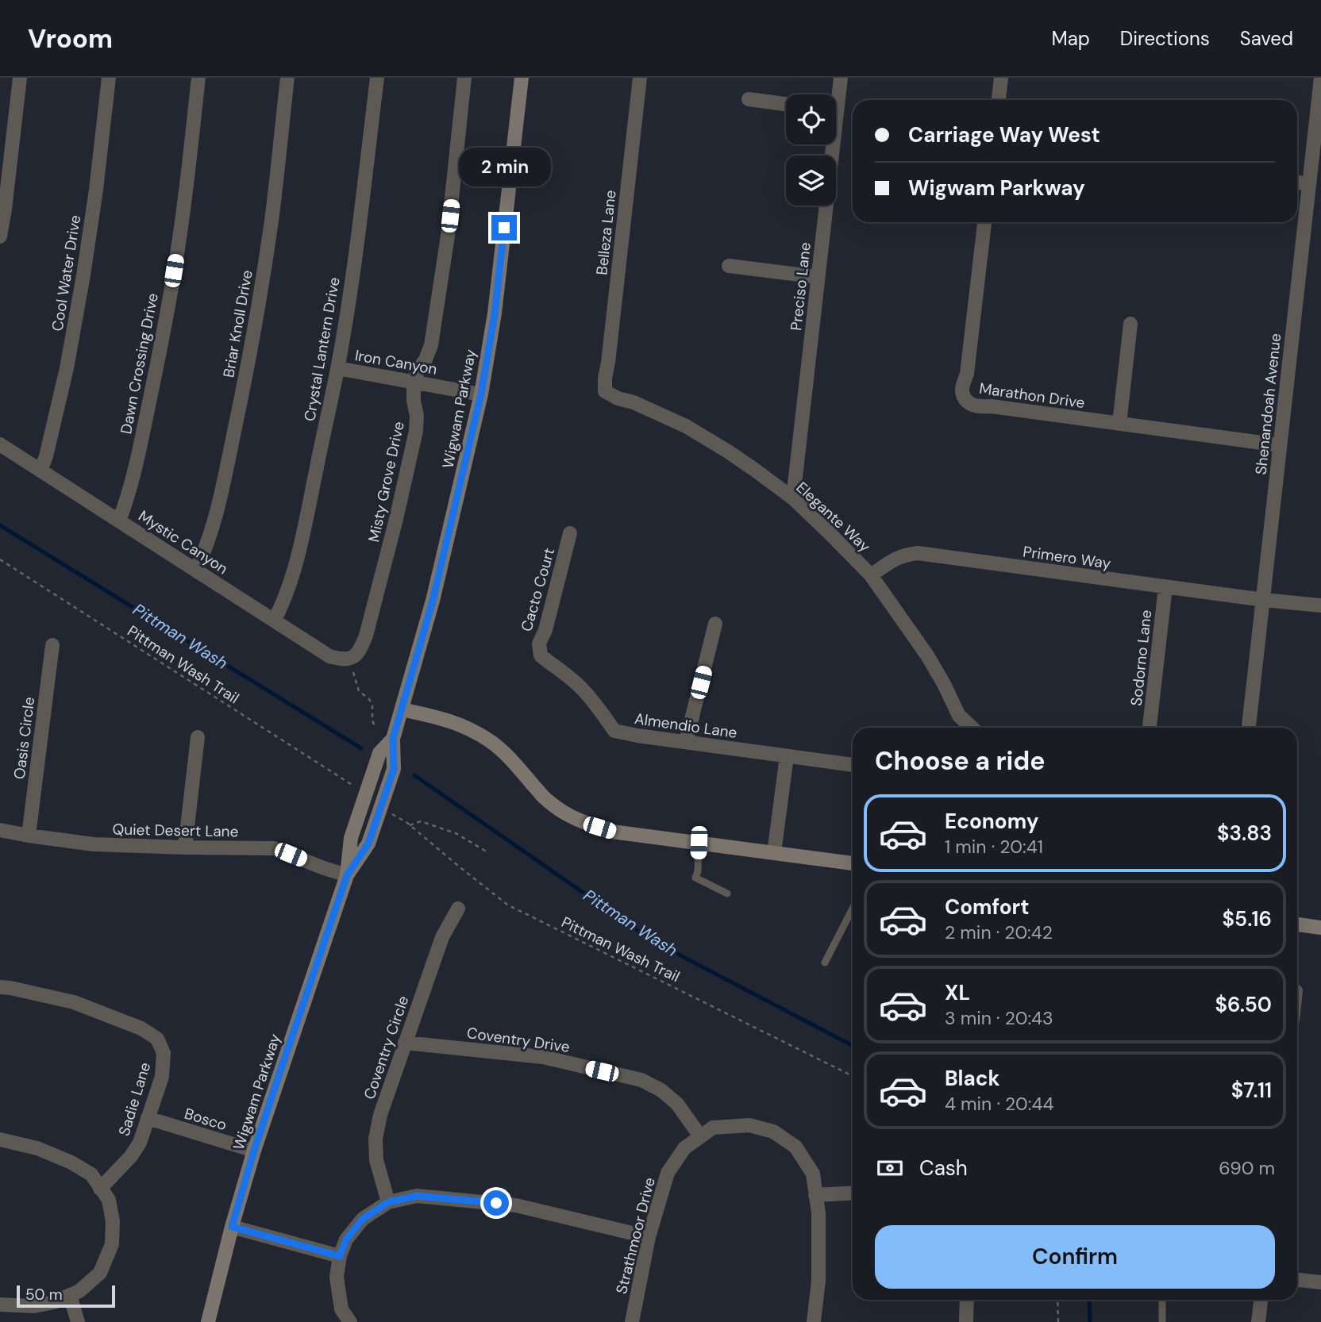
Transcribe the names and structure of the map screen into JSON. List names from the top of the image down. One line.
{"streets":{"main road":["Wigwam Parkway"],"street":["Belleza Lane","Cool Water Drive","Preciso Lane","Briar Knoll Drive","Crystal Lantern Drive","Iron Canyon","Dawn Crossing Drive","Marathon Drive","Shenandoah Avenue","Misty Grove Drive","Elegante Way","Mystic Canyon","Primero Way","Cacto Court","Sodorno Lane","Almendio Lane","Oasis Circle","Quiet Desert Lane","Coventry Drive","Coventry Circle","Sadie Lane","Bosco","Strathmoor Drive"],"path":["Pittman Wash Trail"]},"crossings":[["Belleza Lane","Elegante Way"],["Cool Water Drive","Mystic Canyon"],["Preciso Lane","Elegante Way"],["Briar Knoll Drive","Mystic Canyon"],["Crystal Lantern Drive","Iron Canyon"],["Crystal Lantern Drive","Mystic Canyon"],["Iron Canyon","Wigwam Parkway"],["Iron Canyon","Misty Grove Drive"],["Dawn Crossing Drive","Mystic Canyon"],["Marathon Drive","Shenandoah Avenue"],["Shenandoah Avenue","Primero Way"],["Wigwam Parkway","Quiet Desert Lane"],["Wigwam Parkway","Bosco"],["Misty Grove Drive","Mystic Canyon"],["Elegante Way","Primero Way"],["Primero Way","Sodorno Lane"],["Cacto Court","Almendio Lane"],["Oasis Circle","Quiet Desert Lane"],["Coventry Drive","Coventry Circle"],["Coventry Drive","Strathmoor Drive"],["Sadie Lane","Bosco"]],"water":["Pittman Wash"],"scale_bar":"50 m","page":{"header":"Vroom","nav":["Map","Directions","Saved"],"banner":["Carriage Way West","Wigwam Parkway"],"bubble":"2 min","heading":"Choose a ride","list":[{"name":"Economy","note":"1 min · 20:41","value":"$3.83"},{"name":"Comfort","note":"2 min · 20:42","value":"$5.16"},{"name":"XL","note":"3 min · 20:43","value":"$6.50"},{"name":"Black","note":"4 min · 20:44","value":"$7.11"}],"pay":["Cash","690 m"],"buttons":"Confirm","scale":"50 m"}}
